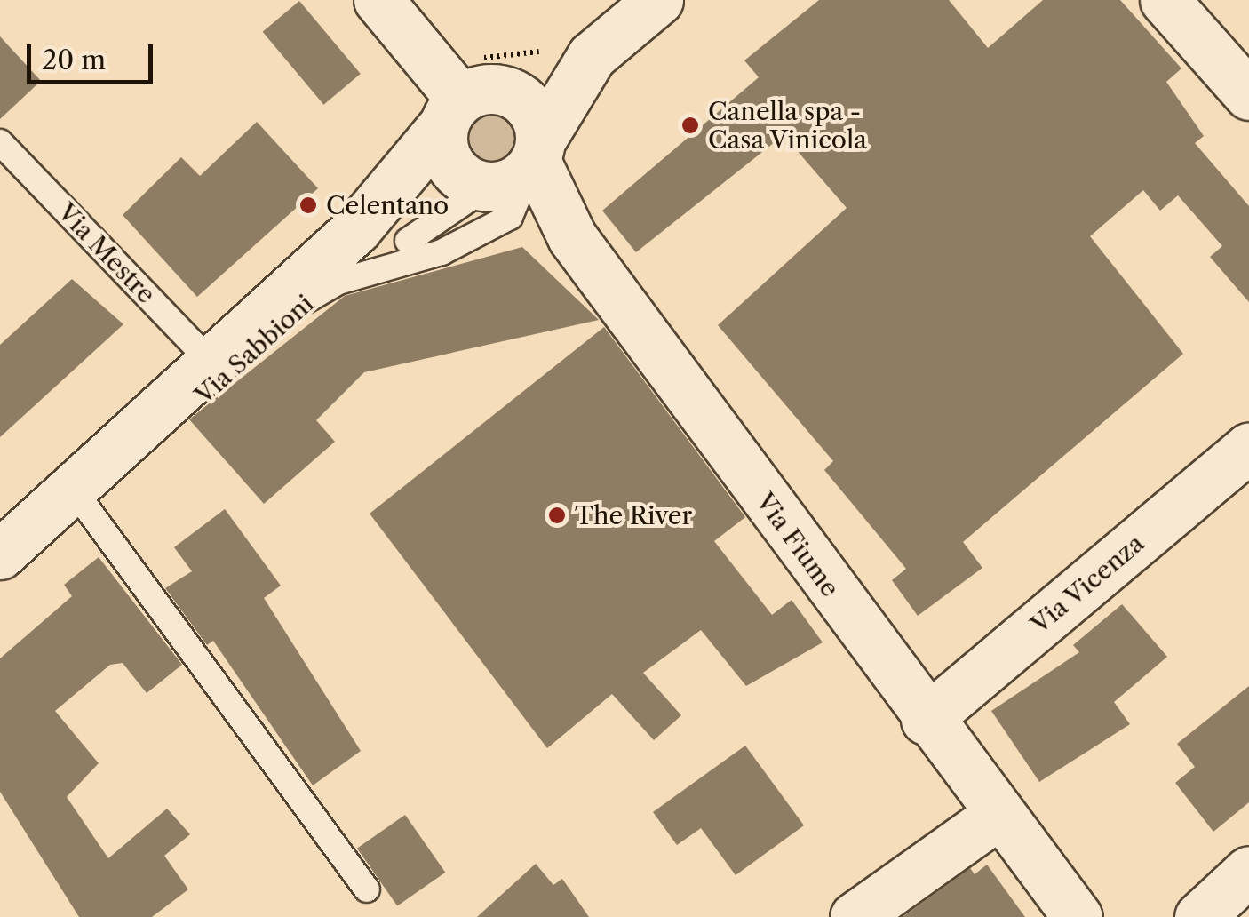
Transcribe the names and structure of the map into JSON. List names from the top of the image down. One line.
{"streets":{"street":["Via Sabbioni","Via Fiume","Via Vicenza"],"lane":["Via Mestre"]},"crossings":[["Via Mestre","Via Sabbioni"],["Via Sabbioni","Via Fiume"],["Via Fiume","Via Vicenza"]],"places":["Canella spa - Casa Vinicola","Celentano","The River"],"scale_bar":"20 m"}
